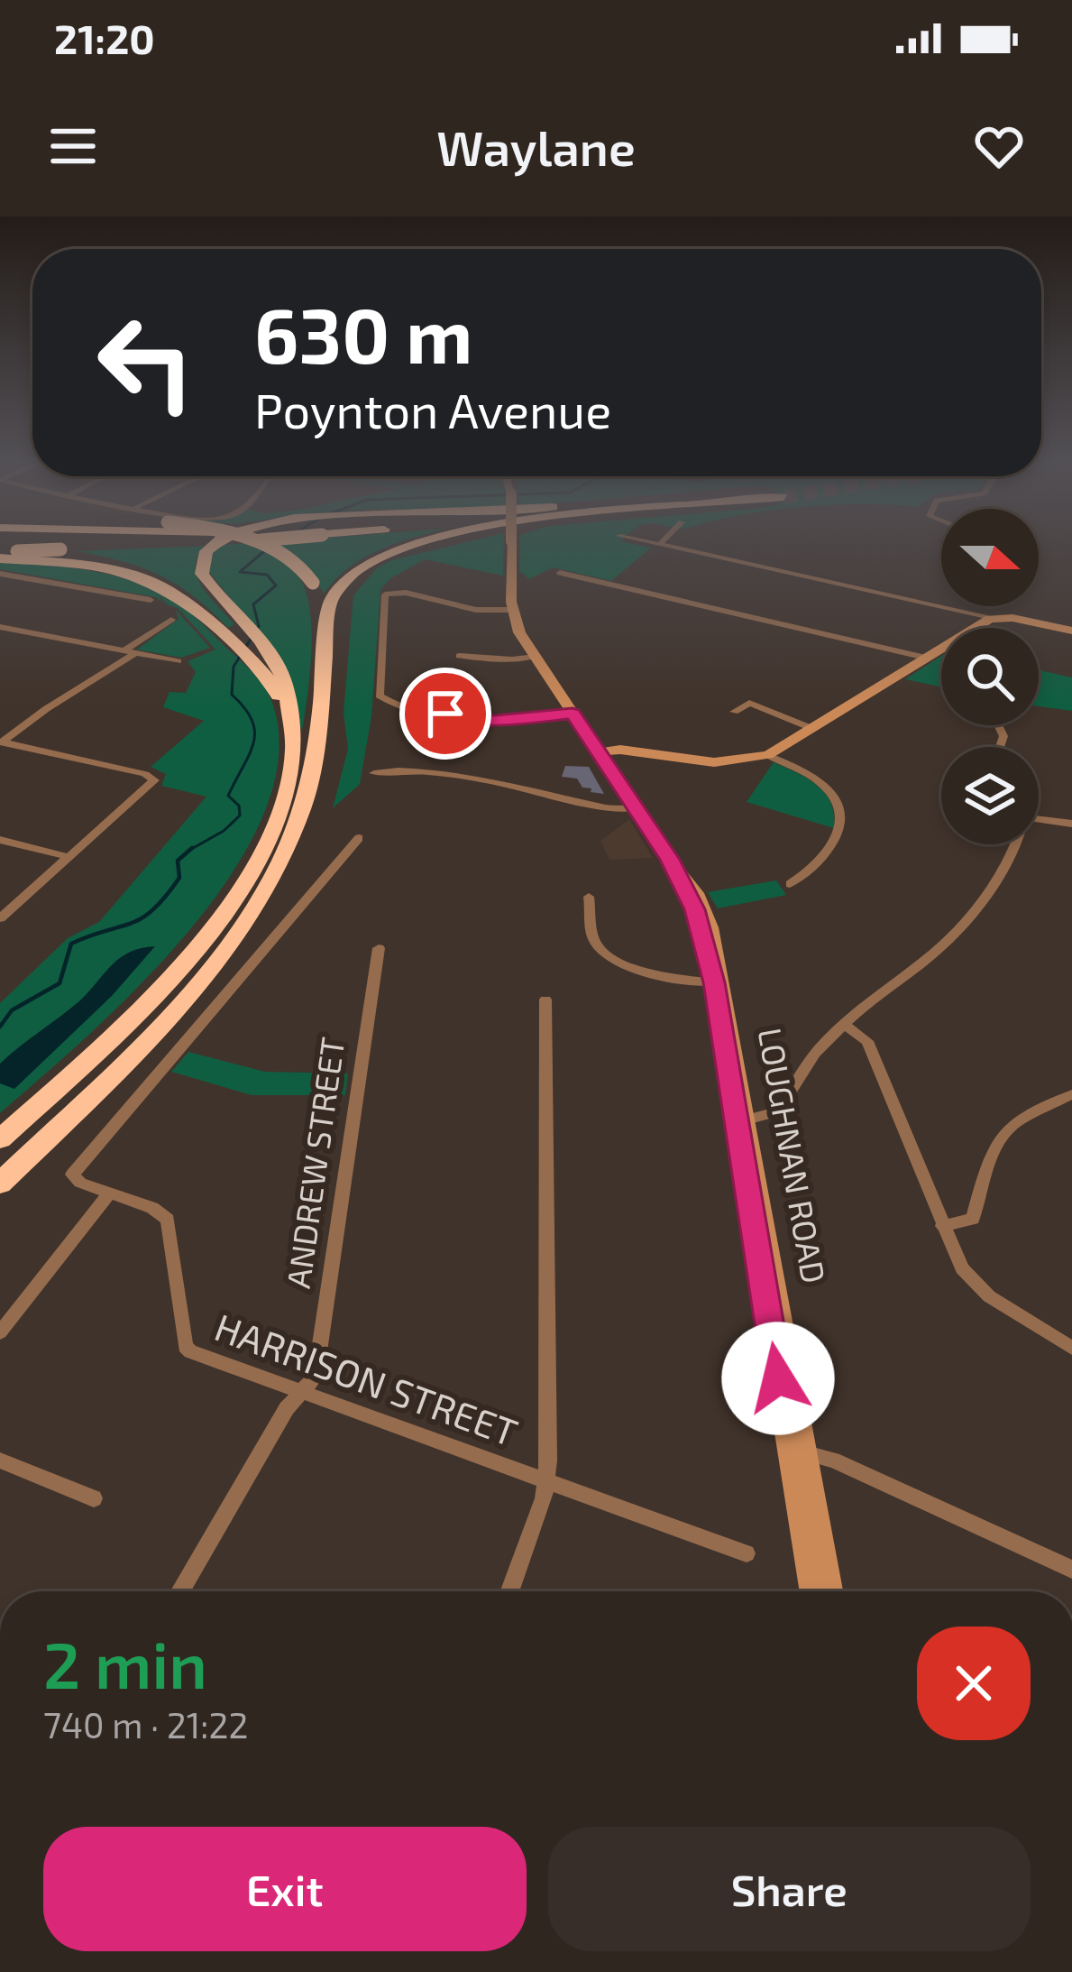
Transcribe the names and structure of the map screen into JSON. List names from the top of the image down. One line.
{"streets":{"main road":["LOUGHNAN ROAD"],"street":["ANDREW STREET","HARRISON STREET"]},"crossings":[["ANDREW STREET","HARRISON STREET"]],"north":"right","page":{"status":"21:20","header":"Waylane","turn":["630 m","Poynton Avenue"],"heading":["2 min","740 m · 21:22"],"buttons":["Exit","Share"]}}
